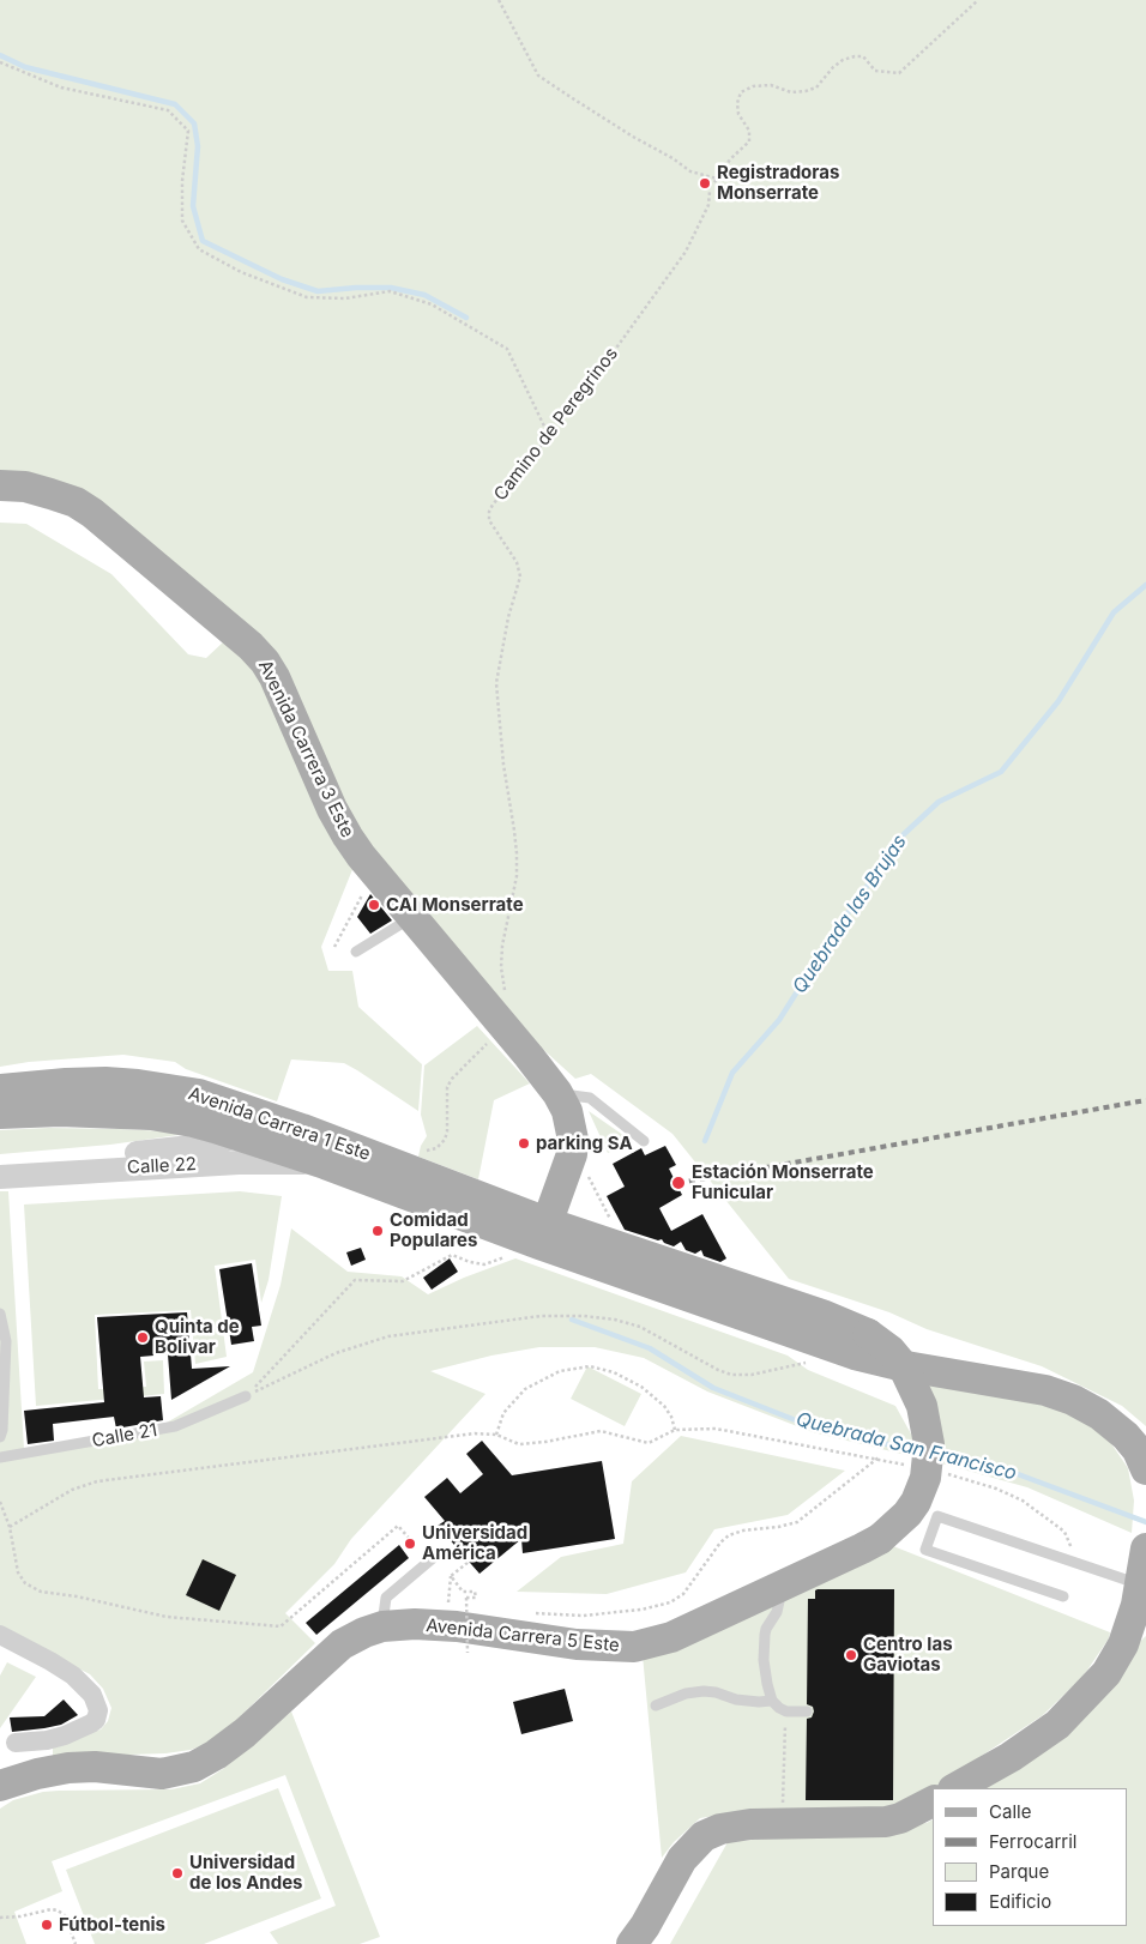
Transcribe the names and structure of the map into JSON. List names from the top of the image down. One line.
{"streets":{"main road":["Avenida Carrera 3 Este","Avenida Carrera 1 Este","Avenida Carrera 5 Este"],"street":["Calle 22"],"lane":["Calle 21"],"path":["Camino de Peregrinos"]},"crossings":[["Camino de Peregrinos","Avenida Carrera 3 Este"],["Avenida Carrera 3 Este","Avenida Carrera 1 Este"],["Avenida Carrera 3 Este","Avenida Carrera 5 Este"],["Avenida Carrera 1 Este","Calle 22"],["Avenida Carrera 1 Este","Avenida Carrera 5 Este"]],"water":["Quebrada las Brujas","Quebrada San Francisco"],"places":["Registradoras Monserrate","CAI Monserrate","parking SA","Estación Monserrate Funicular","Comidad Populares","Quinta de Bolivar","Universidad América","Centro las Gaviotas","Universidad de los Andes","Fútbol-tenis"],"legend":["Calle","Ferrocarril","Parque","Edificio"]}
